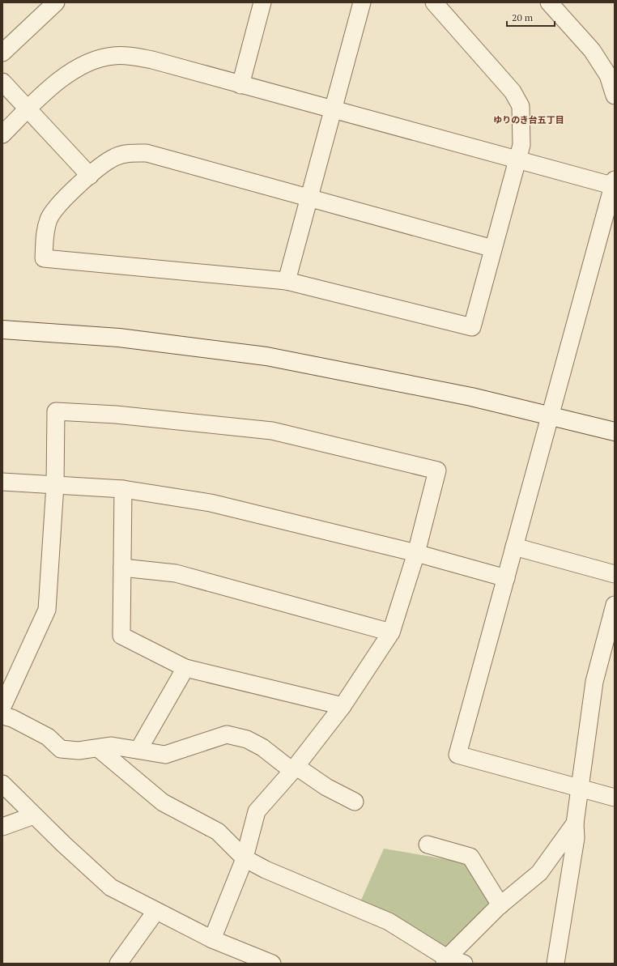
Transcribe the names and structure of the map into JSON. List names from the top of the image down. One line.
{"districts":["ゆりのき台五丁目"],"scale_bar":"20 m"}
